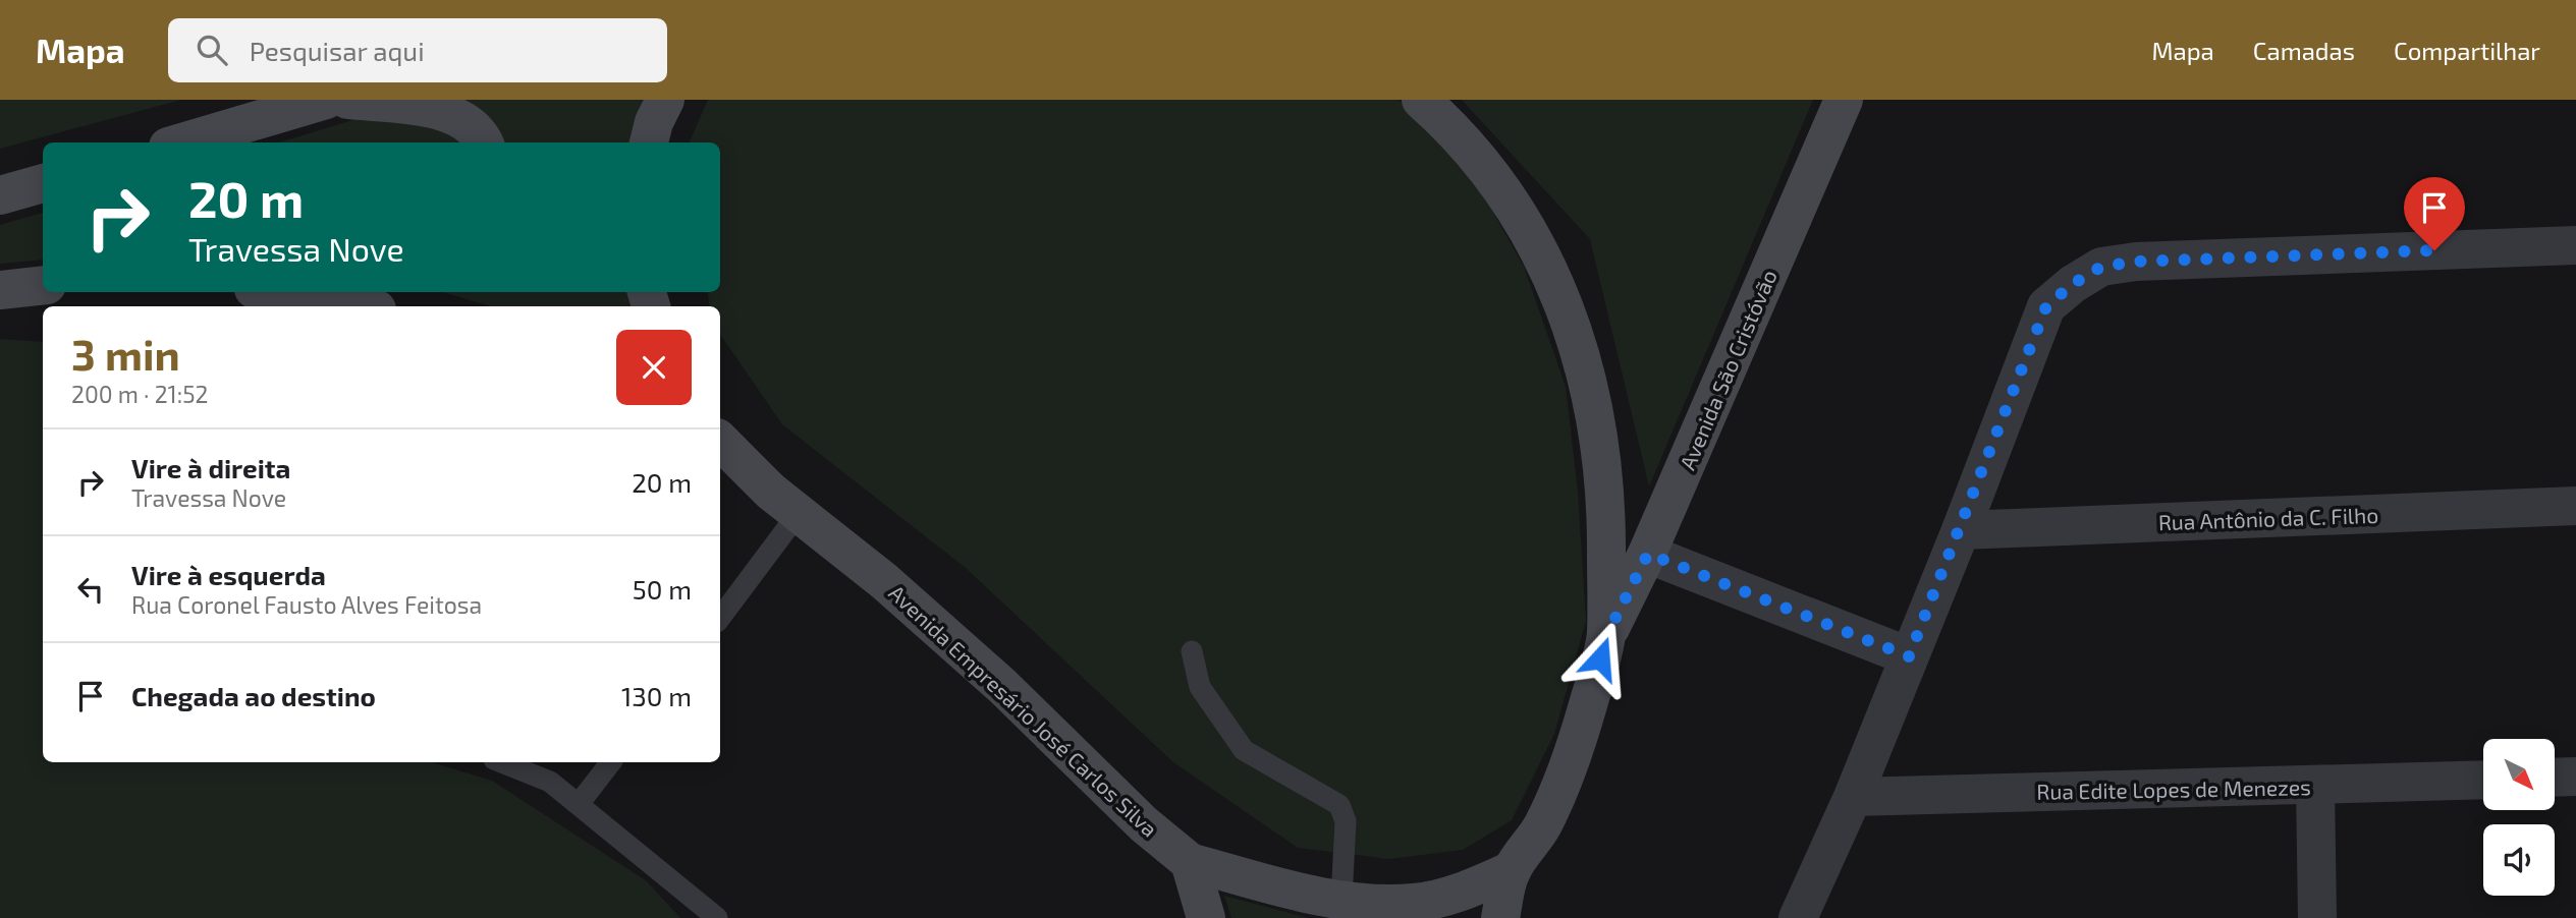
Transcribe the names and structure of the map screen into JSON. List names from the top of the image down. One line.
{"streets":{"main road":["Avenida São Cristóvão","Avenida Empresário José Carlos Silva"],"street":["Rua Antônio da C. Filho","Rua Edite Lopes de Menezes"]},"north":"bottom right","page":{"header":"Mapa","search":"Pesquisar aqui","nav":["Mapa","Camadas","Compartilhar"],"turn":["20 m","Travessa Nove"],"heading":["3 min","200 m · 21:52"],"list":[{"name":"Vire à direita","note":"Travessa Nove","value":"20 m"},{"name":"Vire à esquerda","note":"Rua Coronel Fausto Alves Feitosa","value":"50 m"},{"name":"Chegada ao destino","value":"130 m"}]}}
